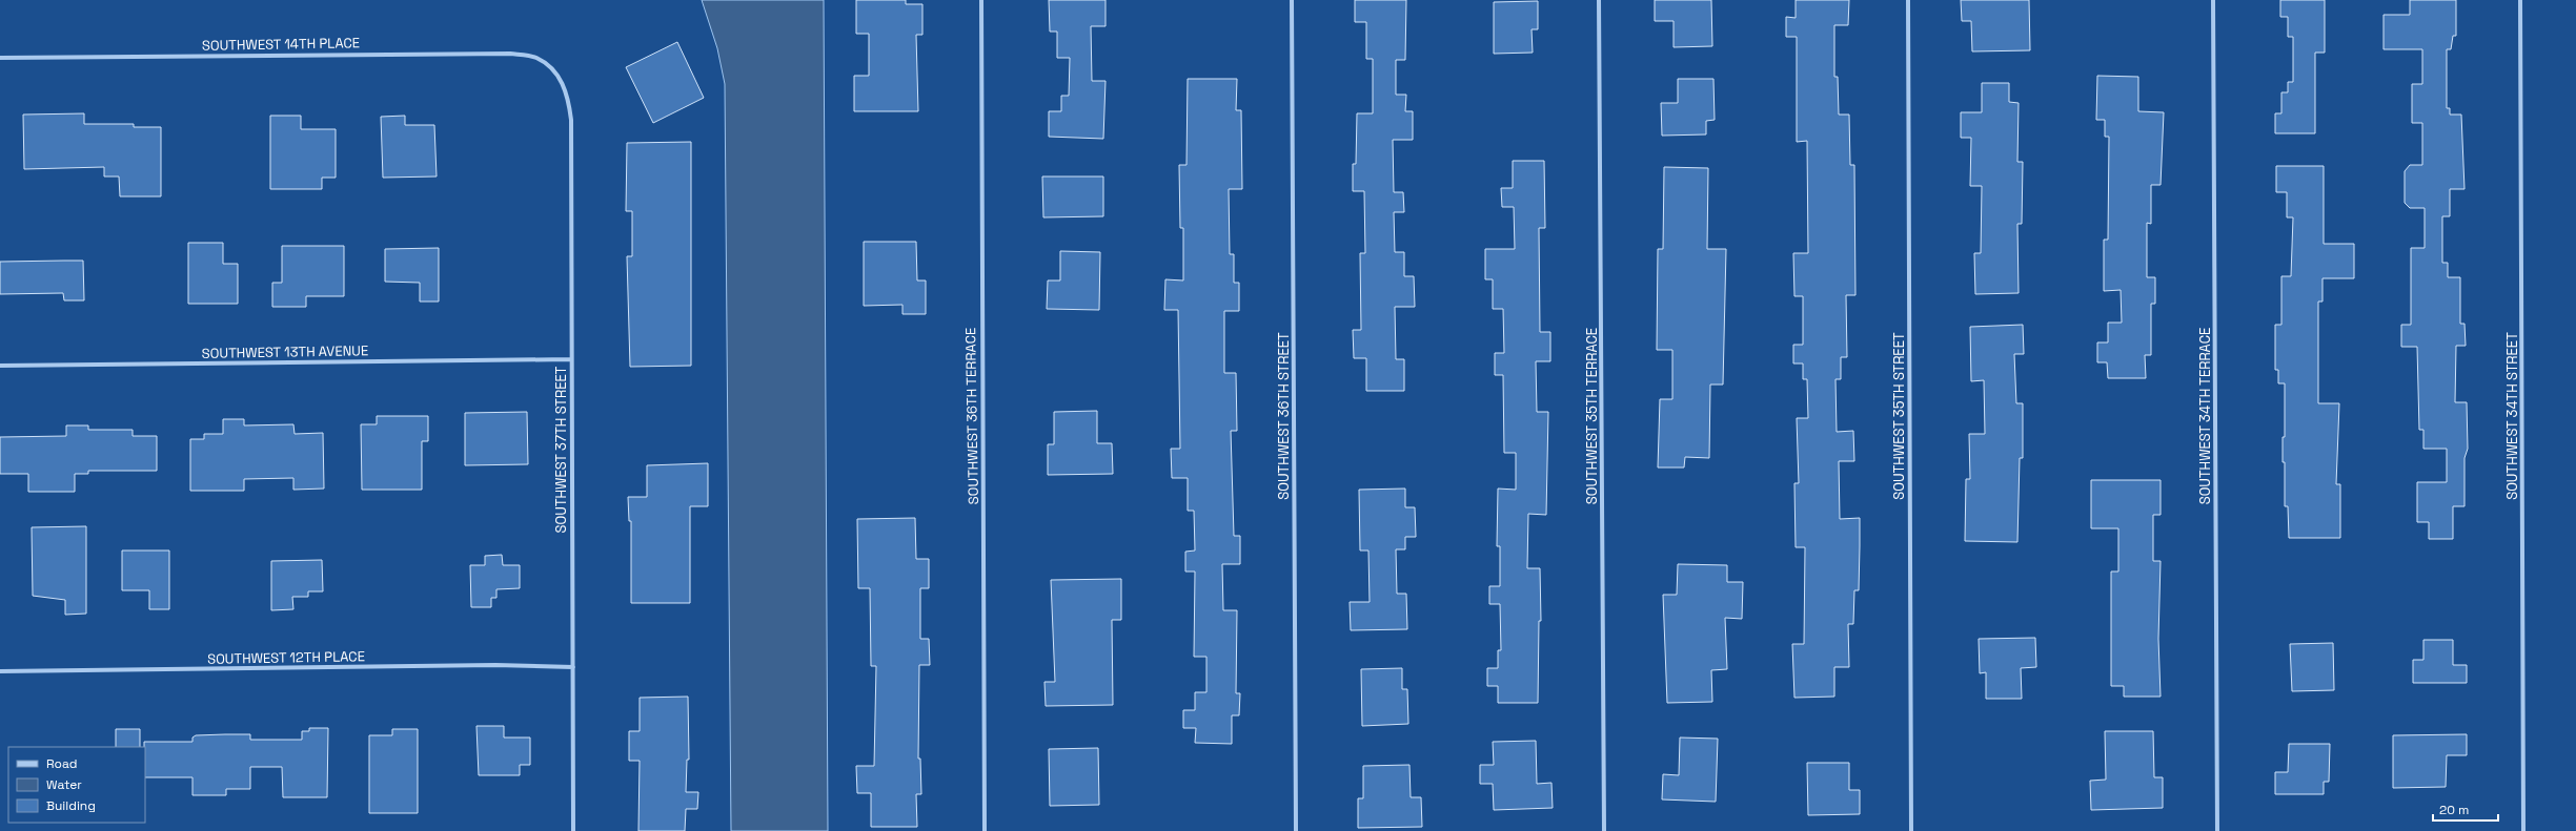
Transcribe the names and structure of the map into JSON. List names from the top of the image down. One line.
{"streets":{"street":["SOUTHWEST 14TH PLACE","SOUTHWEST 13TH AVENUE","SOUTHWEST 36TH TERRACE","SOUTHWEST 36TH STREET","SOUTHWEST 35TH TERRACE","SOUTHWEST 35TH STREET","SOUTHWEST 34TH TERRACE","SOUTHWEST 34TH STREET","SOUTHWEST 37TH STREET","SOUTHWEST 12TH PLACE"]},"crossings":[["SOUTHWEST 14TH PLACE","SOUTHWEST 37TH STREET"],["SOUTHWEST 13TH AVENUE","SOUTHWEST 37TH STREET"],["SOUTHWEST 37TH STREET","SOUTHWEST 12TH PLACE"]],"legend":["Road","Water","Building"],"scale_bar":"20 m"}
